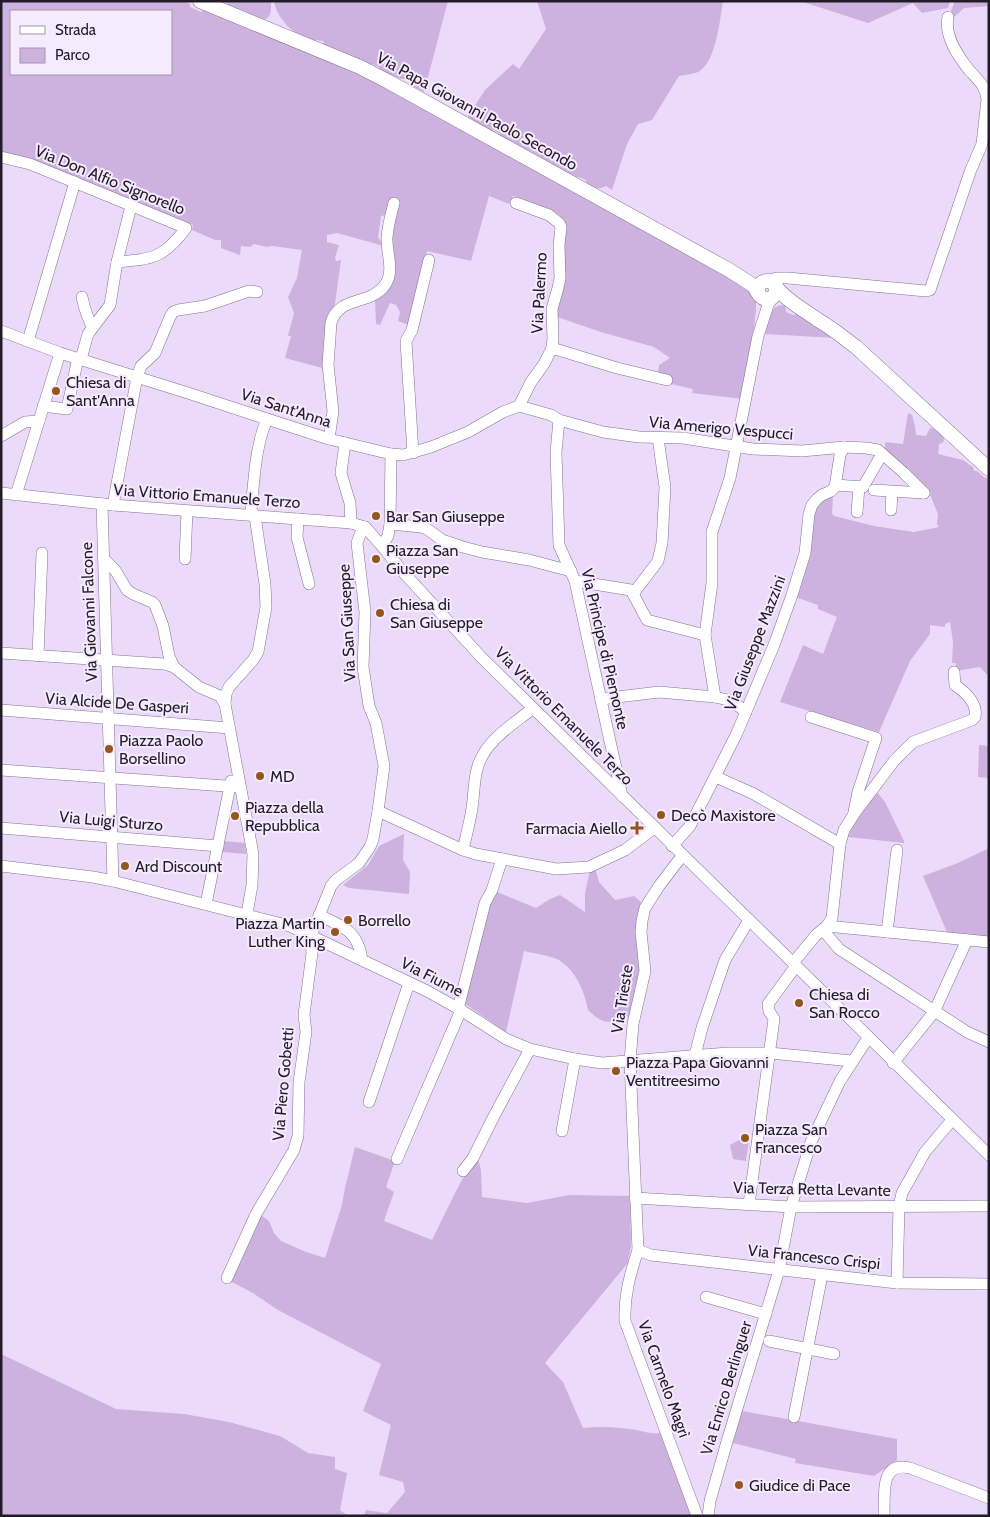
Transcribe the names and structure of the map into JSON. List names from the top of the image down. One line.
{"streets":{"main road":["Via Papa Giovanni Paolo Secondo"],"street":["Via Don Alfio Signorello","Via Palermo","Via Sant'Anna","Via Amerigo Vespucci","Via Vittorio Emanuele Terzo","Via Giovanni Falcone","Via San Giuseppe","Via Giuseppe Mazzini","Via Principe di Piemonte","Via Alcide De Gasperi","Via Luigi Sturzo","Via Fiume","Via Trieste","Via Piero Gobetti","Via Terza Retta Levante","Via Francesco Crispi","Via Carmelo Magrì","Via Enrico Berlinguer"]},"crossings":[["Via Palermo","Via Sant'Anna"],["Via Sant'Anna","Via Giovanni Falcone"],["Via Amerigo Vespucci","Via Principe di Piemonte"],["Via Vittorio Emanuele Terzo","Via Giovanni Falcone"],["Via Vittorio Emanuele Terzo","Via San Giuseppe"],["Via Vittorio Emanuele Terzo","Via Giuseppe Mazzini"],["Via Vittorio Emanuele Terzo","Via Principe di Piemonte"],["Via Vittorio Emanuele Terzo","Via Trieste"],["Via Vittorio Emanuele Terzo","Via Enrico Berlinguer"],["Via Giovanni Falcone","Via Alcide De Gasperi"],["Via San Giuseppe","Via Fiume"],["Via San Giuseppe","Via Piero Gobetti"],["Via Fiume","Via Trieste"],["Via Fiume","Via Piero Gobetti"],["Via Fiume","Via Enrico Berlinguer"],["Via Trieste","Via Terza Retta Levante"],["Via Trieste","Via Francesco Crispi"],["Via Trieste","Via Carmelo Magrì"],["Via Terza Retta Levante","Via Enrico Berlinguer"],["Via Francesco Crispi","Via Carmelo Magrì"],["Via Francesco Crispi","Via Enrico Berlinguer"]],"places":{"other":["Chiesa di Sant'Anna","Bar San Giuseppe","Piazza San Giuseppe","Chiesa di San Giuseppe","Piazza Paolo Borsellino","MD","Decò Maxistore","Piazza della Repubblica","Ard Discount","Borrello","Piazza Martin Luther King","Chiesa di San Rocco","Piazza Papa Giovanni Ventitreesimo","Piazza San Francesco","Giudice di Pace"],"health":["Farmacia Aiello"]},"legend":["Strada","Parco"]}
